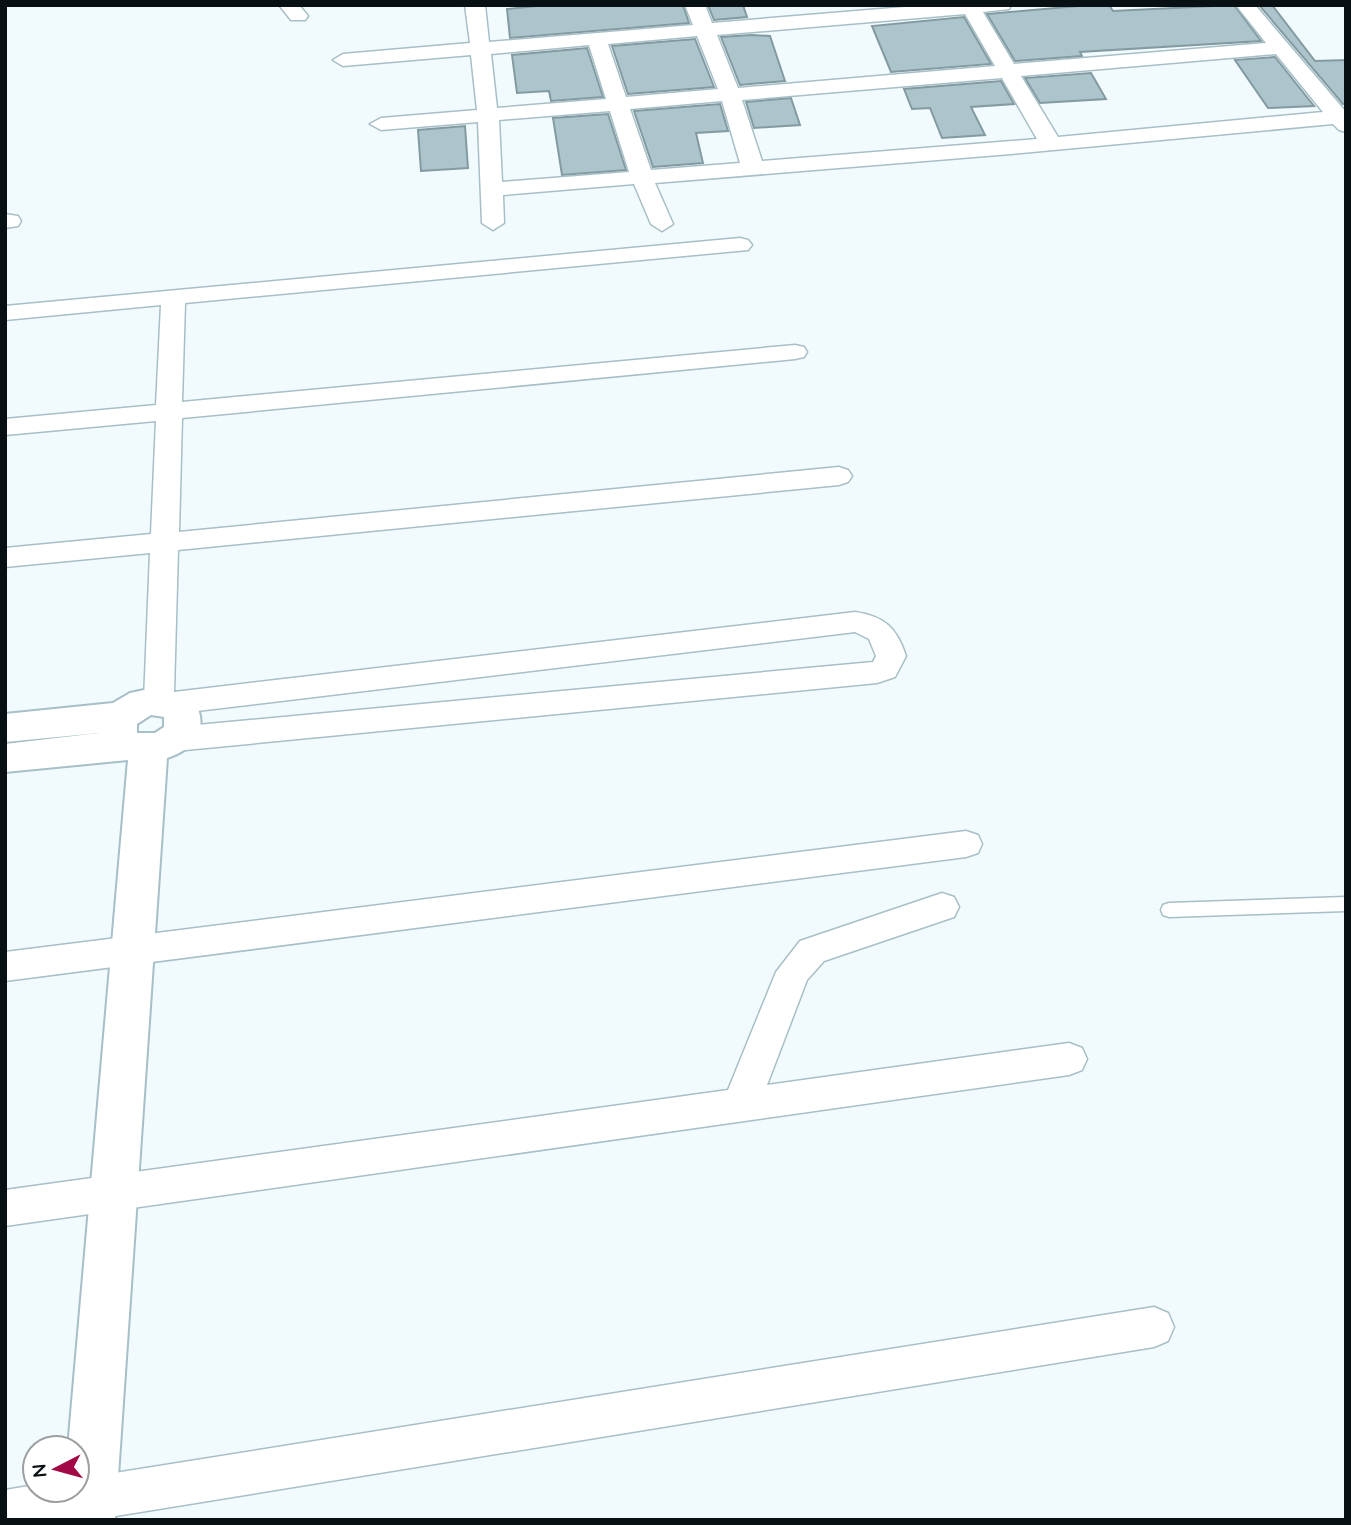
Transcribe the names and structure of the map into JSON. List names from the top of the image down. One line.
{"north":"left"}
